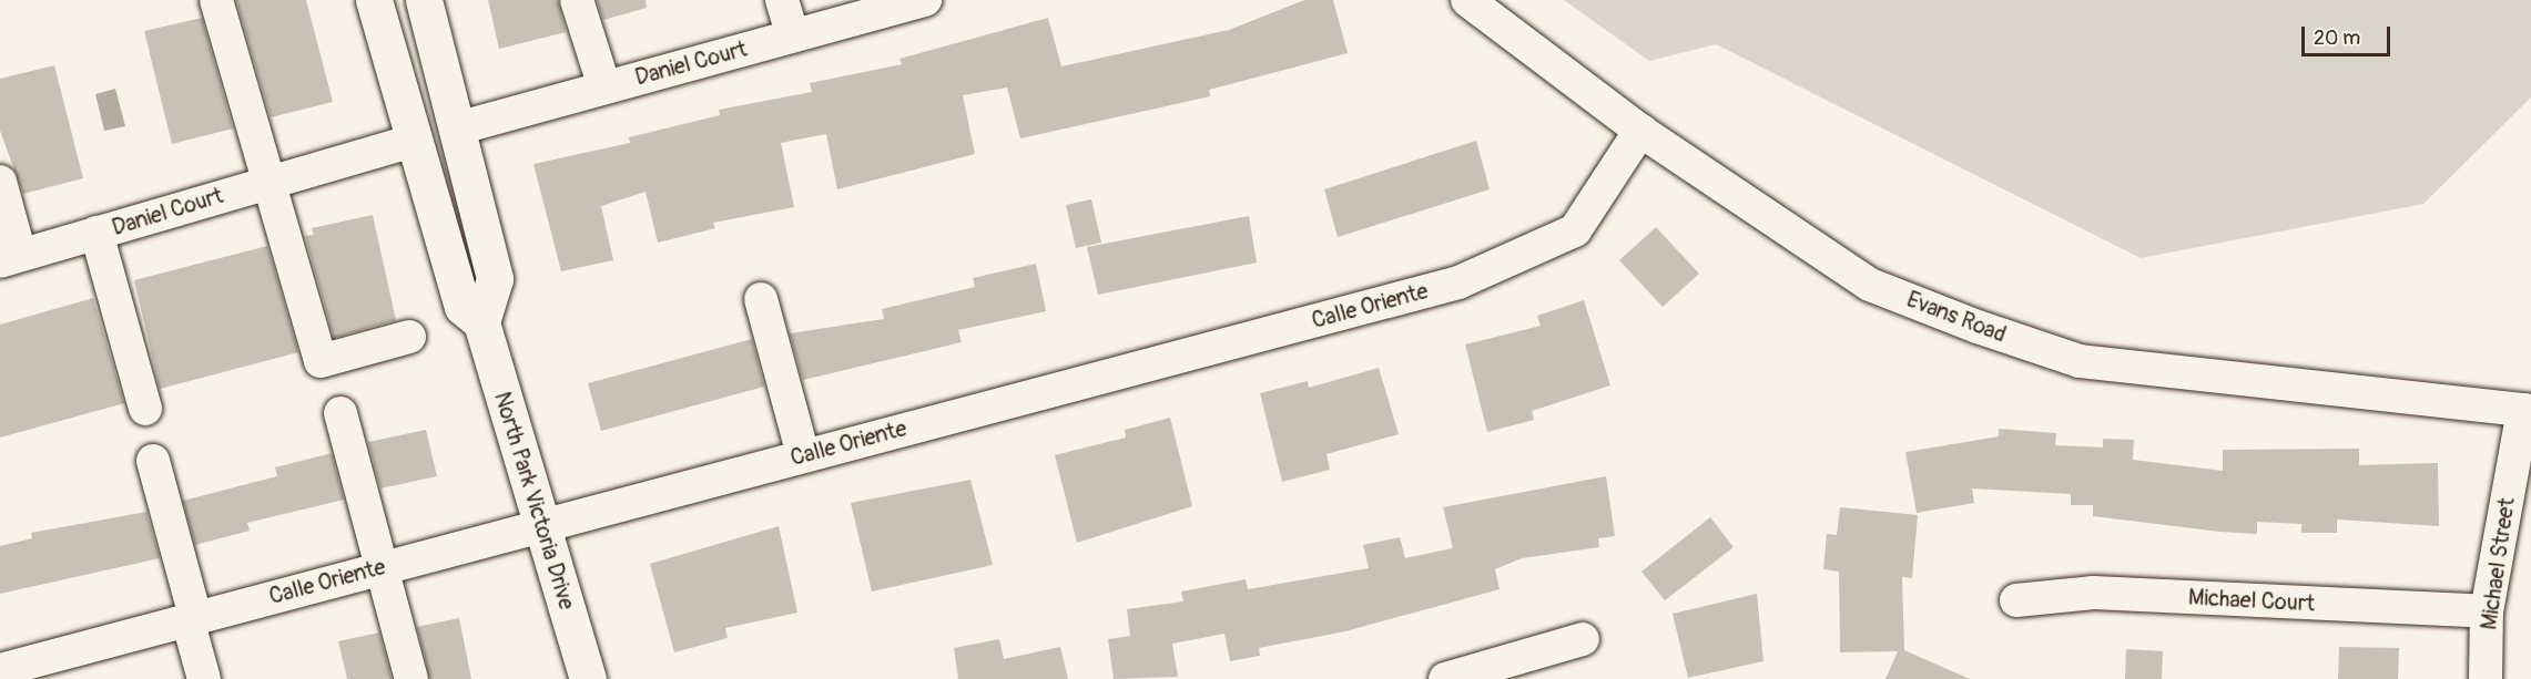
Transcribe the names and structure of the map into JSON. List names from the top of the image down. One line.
{"streets":{"main road":["North Park Victoria Drive"],"street":["Daniel Court","Calle Oriente","Evans Road","Michael Street","Michael Court"]},"crossings":[["Daniel Court","North Park Victoria Drive"],["Calle Oriente","Evans Road"],["Calle Oriente","North Park Victoria Drive"],["Evans Road","Michael Street"],["Michael Street","Michael Court"]],"scale_bar":"20 m"}
